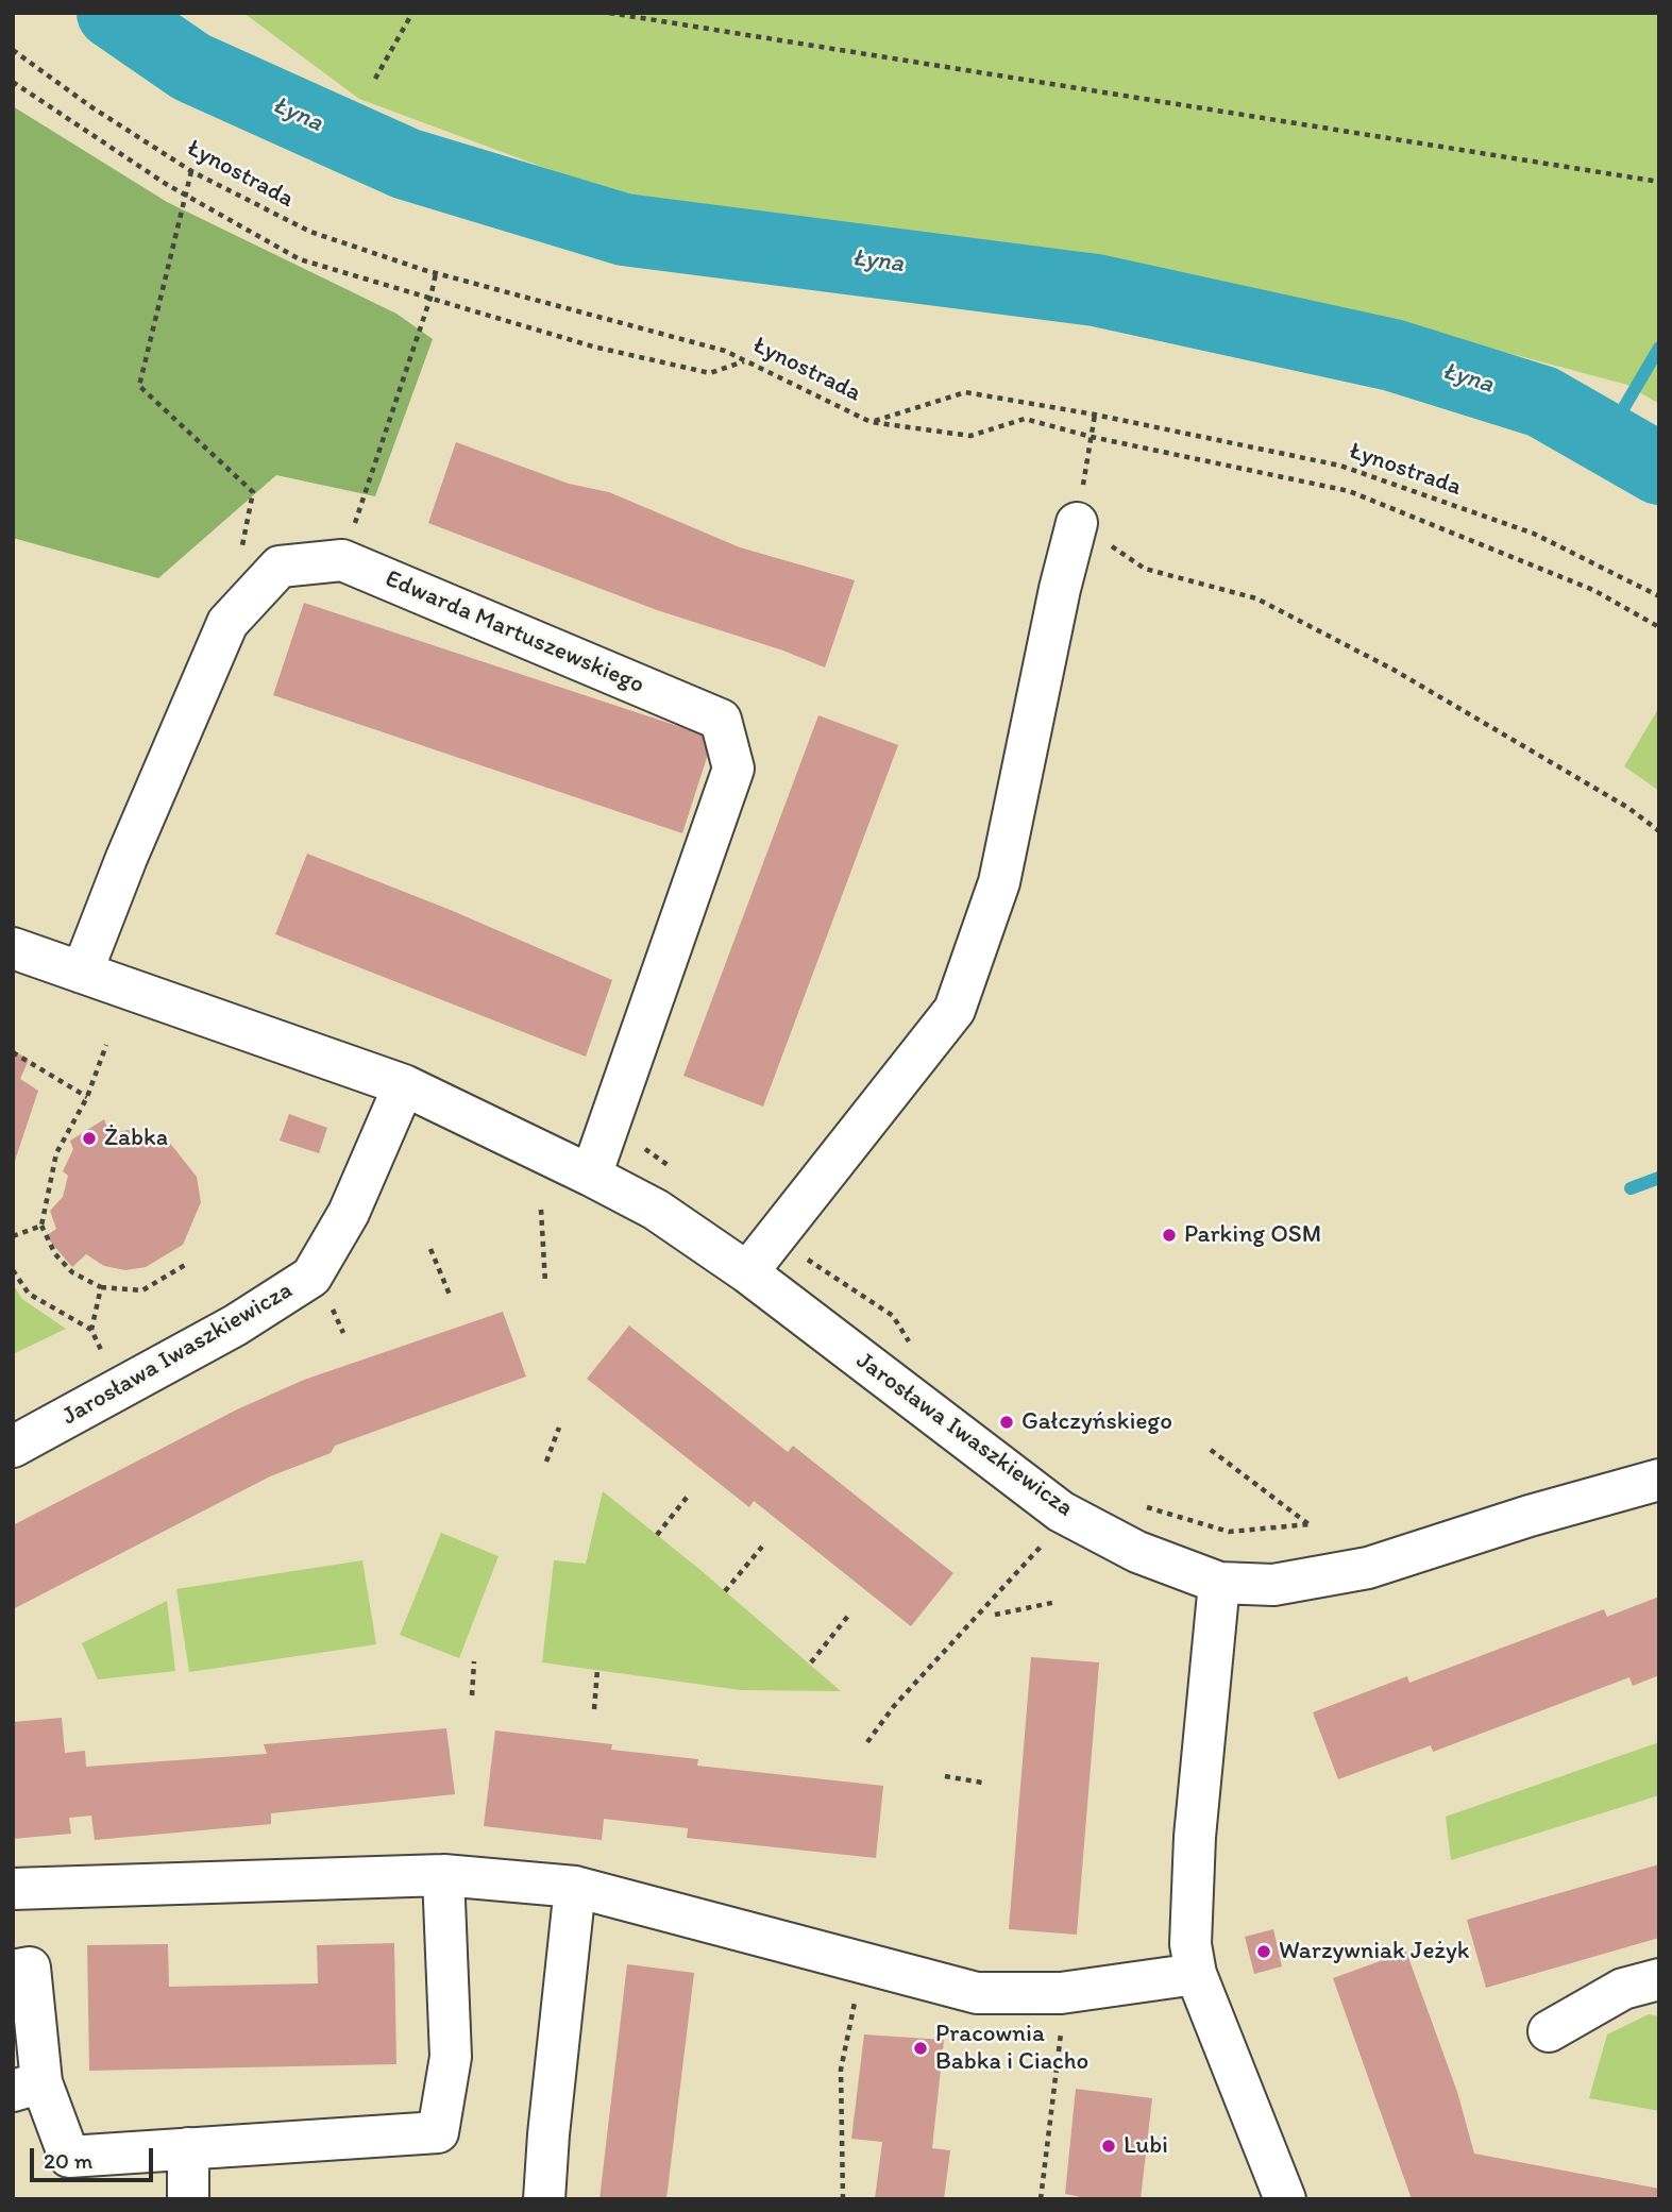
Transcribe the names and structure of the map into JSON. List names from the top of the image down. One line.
{"streets":{"street":["Edwarda Martuszewskiego","Jarosława Iwaszkiewicza"],"path":["Łynostrada"]},"crossings":[["Edwarda Martuszewskiego","Jarosława Iwaszkiewicza"]],"water":["Łyna"],"places":["Żabka","Parking OSM","Gałczyńskiego","Warzywniak Jeżyk","Pracownia Babka i Ciacho","Lubi"],"scale_bar":"20 m"}
